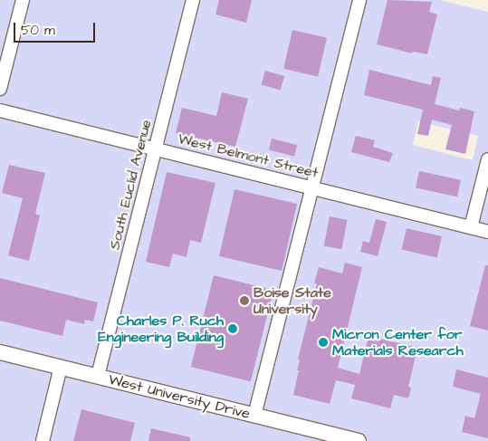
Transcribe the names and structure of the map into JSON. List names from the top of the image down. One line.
{"streets":{"street":["West Belmont Street","South Euclid Avenue","West University Drive"]},"crossings":[["West Belmont Street","South Euclid Avenue"],["South Euclid Avenue","West University Drive"]],"places":["Boise State University","Charles P. Ruch Engineering Building","Micron Center for Materials Research"],"scale_bar":"50 m"}
